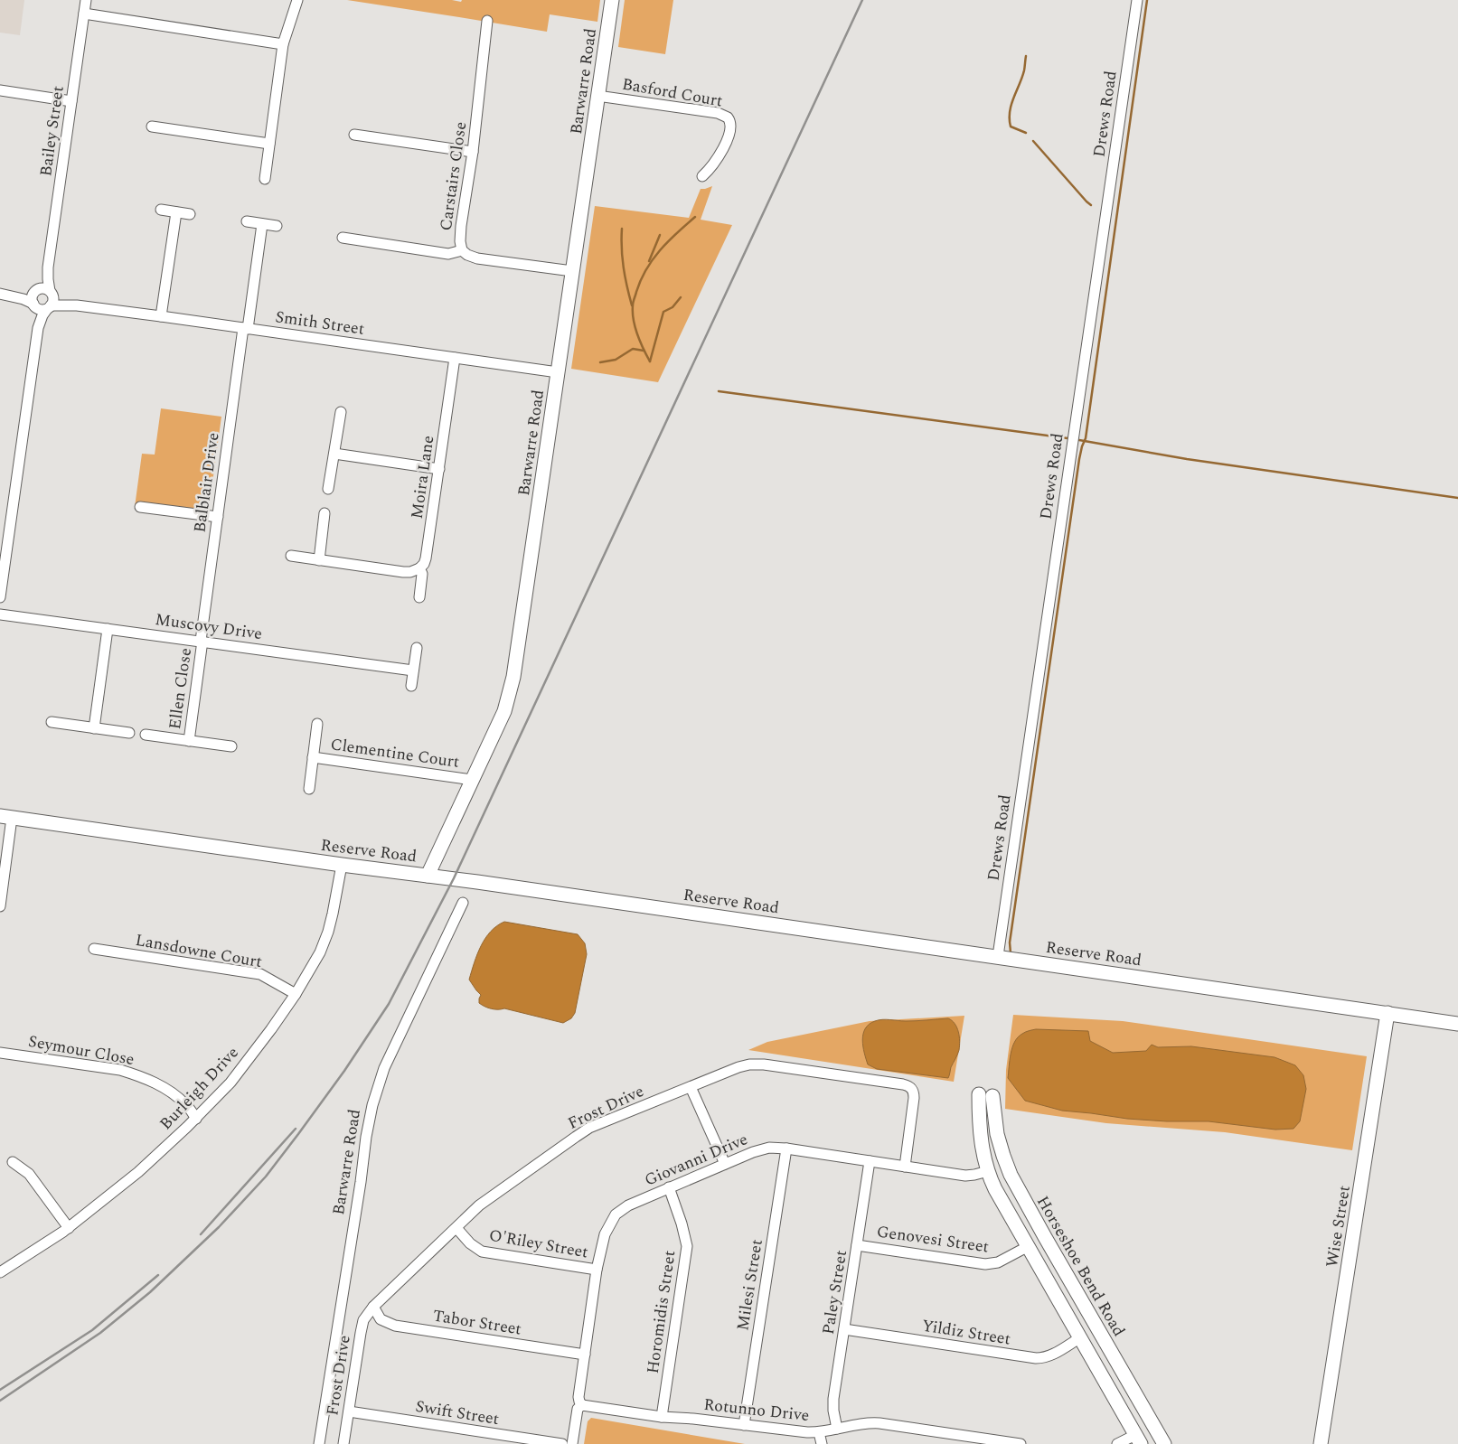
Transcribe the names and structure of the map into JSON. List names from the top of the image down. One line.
{"streets":{"street":["Barwarre Road","Basford Court","Drews Road","Bailey Street","Carstairs Close","Smith Street","Moira Lane","Balblair Drive","Muscovy Drive","Ellen Close","Clementine Court","Reserve Road","Lansdowne Court","Seymour Close","Burleigh Drive","Frost Drive","Giovanni Drive","Wise Street","Genovesi Street","O'Riley Street","Horseshoe Bend Road","Milesi Street","Paley Street","Horomidis Street","Tabor Street","Yildiz Street","Rotunno Drive","Swift Street"]},"crossings":[["Barwarre Road","Basford Court"],["Barwarre Road","Carstairs Close"],["Barwarre Road","Smith Street"],["Barwarre Road","Clementine Court"],["Barwarre Road","Reserve Road"],["Drews Road","Reserve Road"],["Bailey Street","Smith Street"],["Smith Street","Moira Lane"],["Smith Street","Balblair Drive"],["Balblair Drive","Muscovy Drive"],["Balblair Drive","Ellen Close"],["Muscovy Drive","Ellen Close"],["Reserve Road","Burleigh Drive"],["Reserve Road","Wise Street"],["Lansdowne Court","Burleigh Drive"],["Seymour Close","Burleigh Drive"],["Frost Drive","Giovanni Drive"],["Frost Drive","O'Riley Street"],["Frost Drive","Tabor Street"],["Frost Drive","Swift Street"],["Giovanni Drive","O'Riley Street"],["Giovanni Drive","Horseshoe Bend Road"],["Giovanni Drive","Milesi Street"],["Giovanni Drive","Paley Street"],["Giovanni Drive","Horomidis Street"],["Giovanni Drive","Tabor Street"],["Giovanni Drive","Rotunno Drive"],["Genovesi Street","Horseshoe Bend Road"],["Genovesi Street","Paley Street"],["Horseshoe Bend Road","Yildiz Street"],["Milesi Street","Rotunno Drive"],["Paley Street","Yildiz Street"],["Paley Street","Rotunno Drive"],["Horomidis Street","Rotunno Drive"]]}
